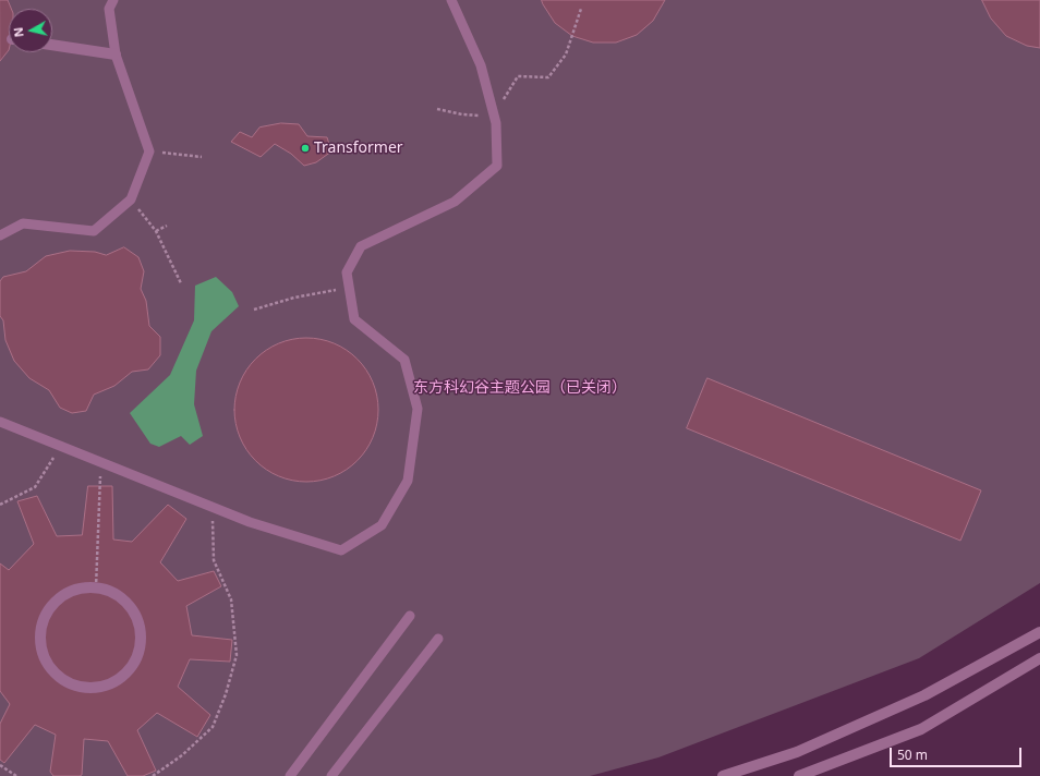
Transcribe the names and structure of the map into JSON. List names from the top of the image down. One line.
{"parks":["东方科幻谷主题公园（已关闭）"],"places":["Transformer"],"scale_bar":"50 m","north":"left"}
